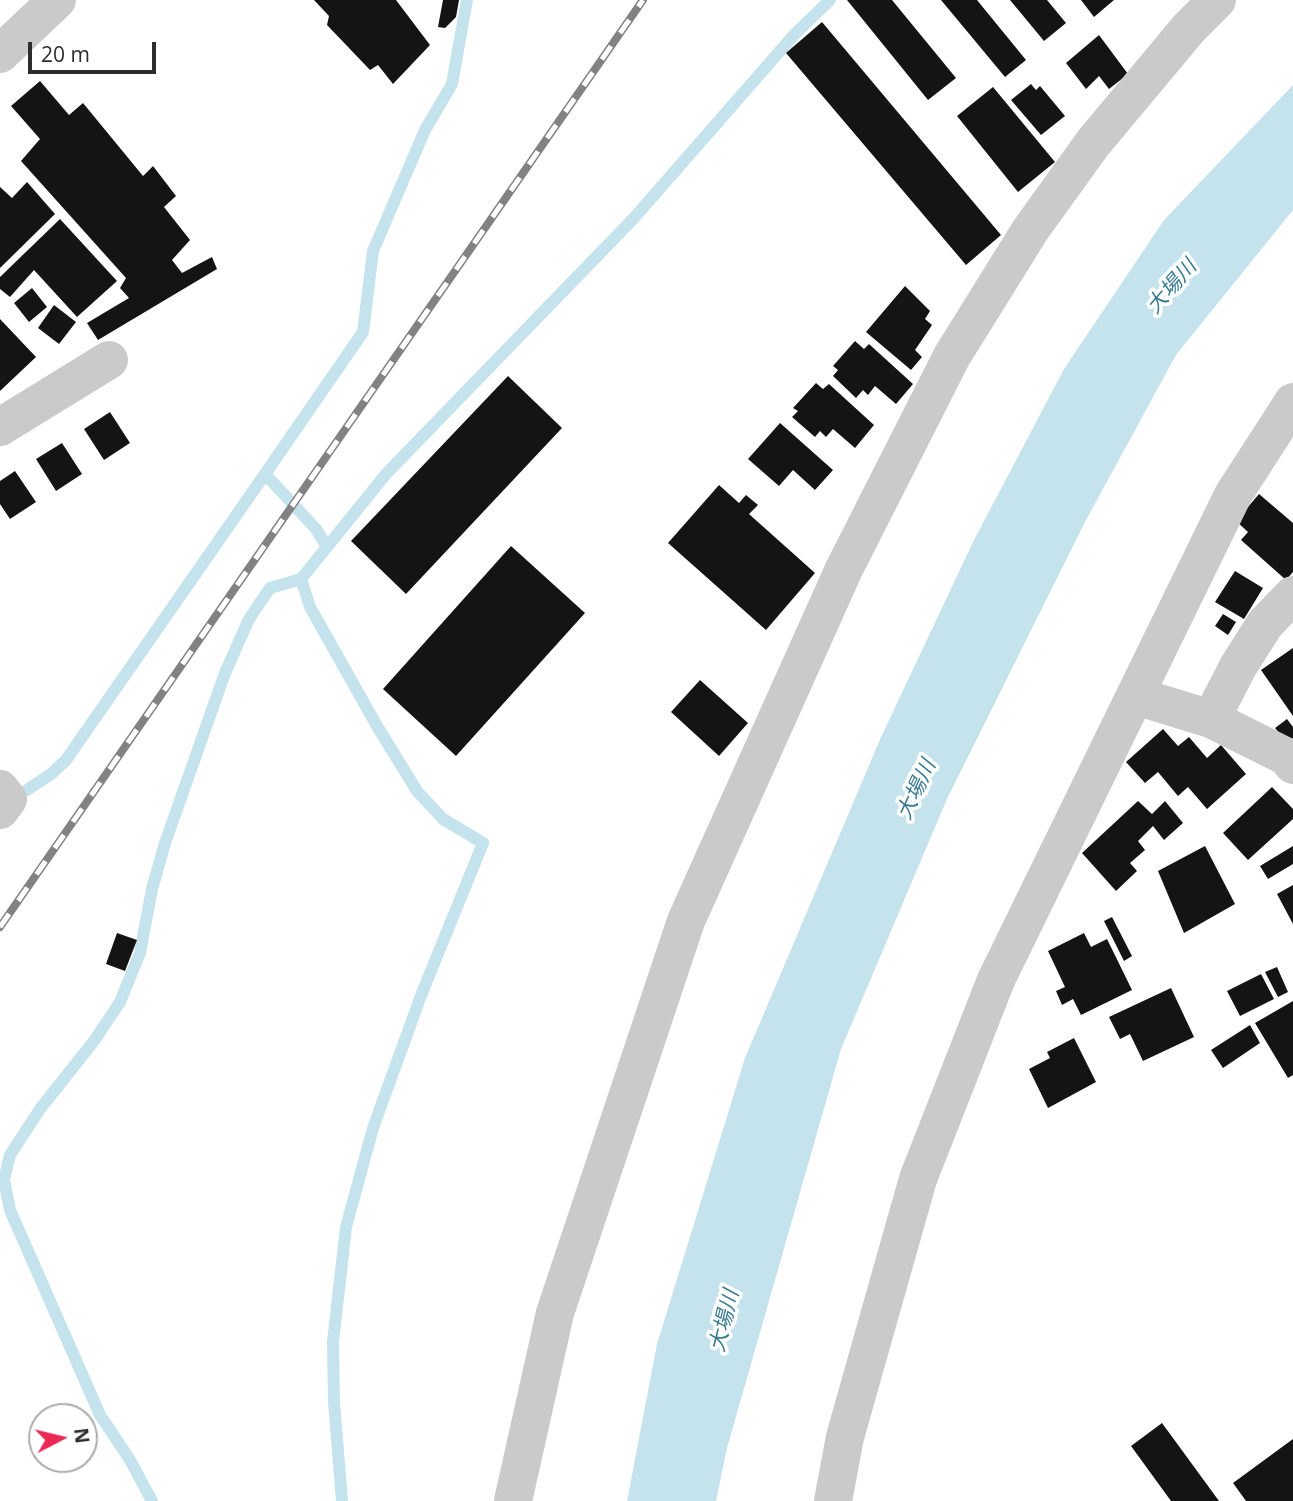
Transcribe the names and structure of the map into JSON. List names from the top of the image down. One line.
{"water":["大場川"],"scale_bar":"20 m","north":"right"}
